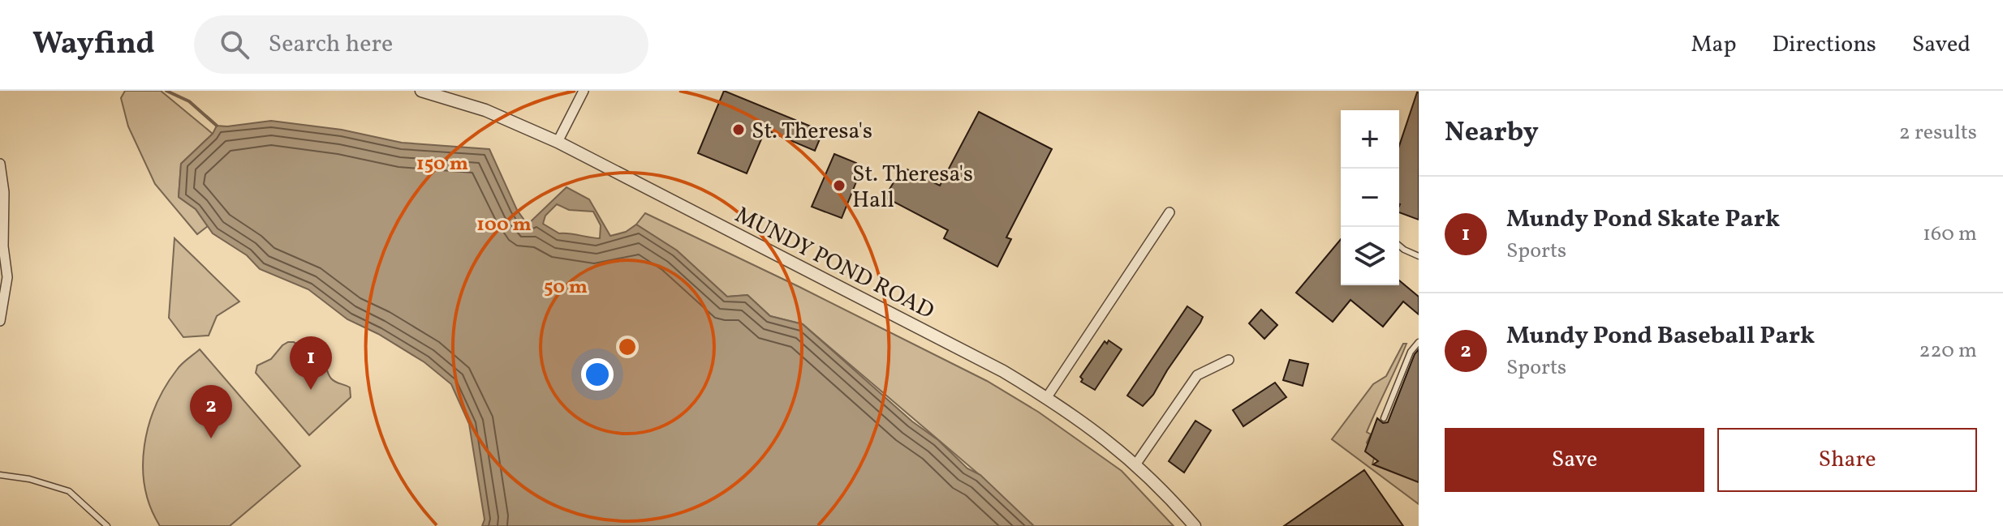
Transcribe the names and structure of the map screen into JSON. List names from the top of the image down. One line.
{"streets":{"street":["MUNDY POND ROAD"]},"places":["St. Theresa's","St. Theresa's Hall"],"page":{"header":"Wayfind","search":"Search here","nav":["Map","Directions","Saved"],"heading":["Nearby","2 results"],"map_buttons":["+","−"],"list":[{"mark":"1","name":"Mundy Pond Skate Park","note":"Sports","value":"160 m"},{"mark":"2","name":"Mundy Pond Baseball Park","note":"Sports","value":"220 m"}],"pins":["1","2"],"buttons":["Save","Share"]},"rings":["150 m","100 m","50 m"]}
